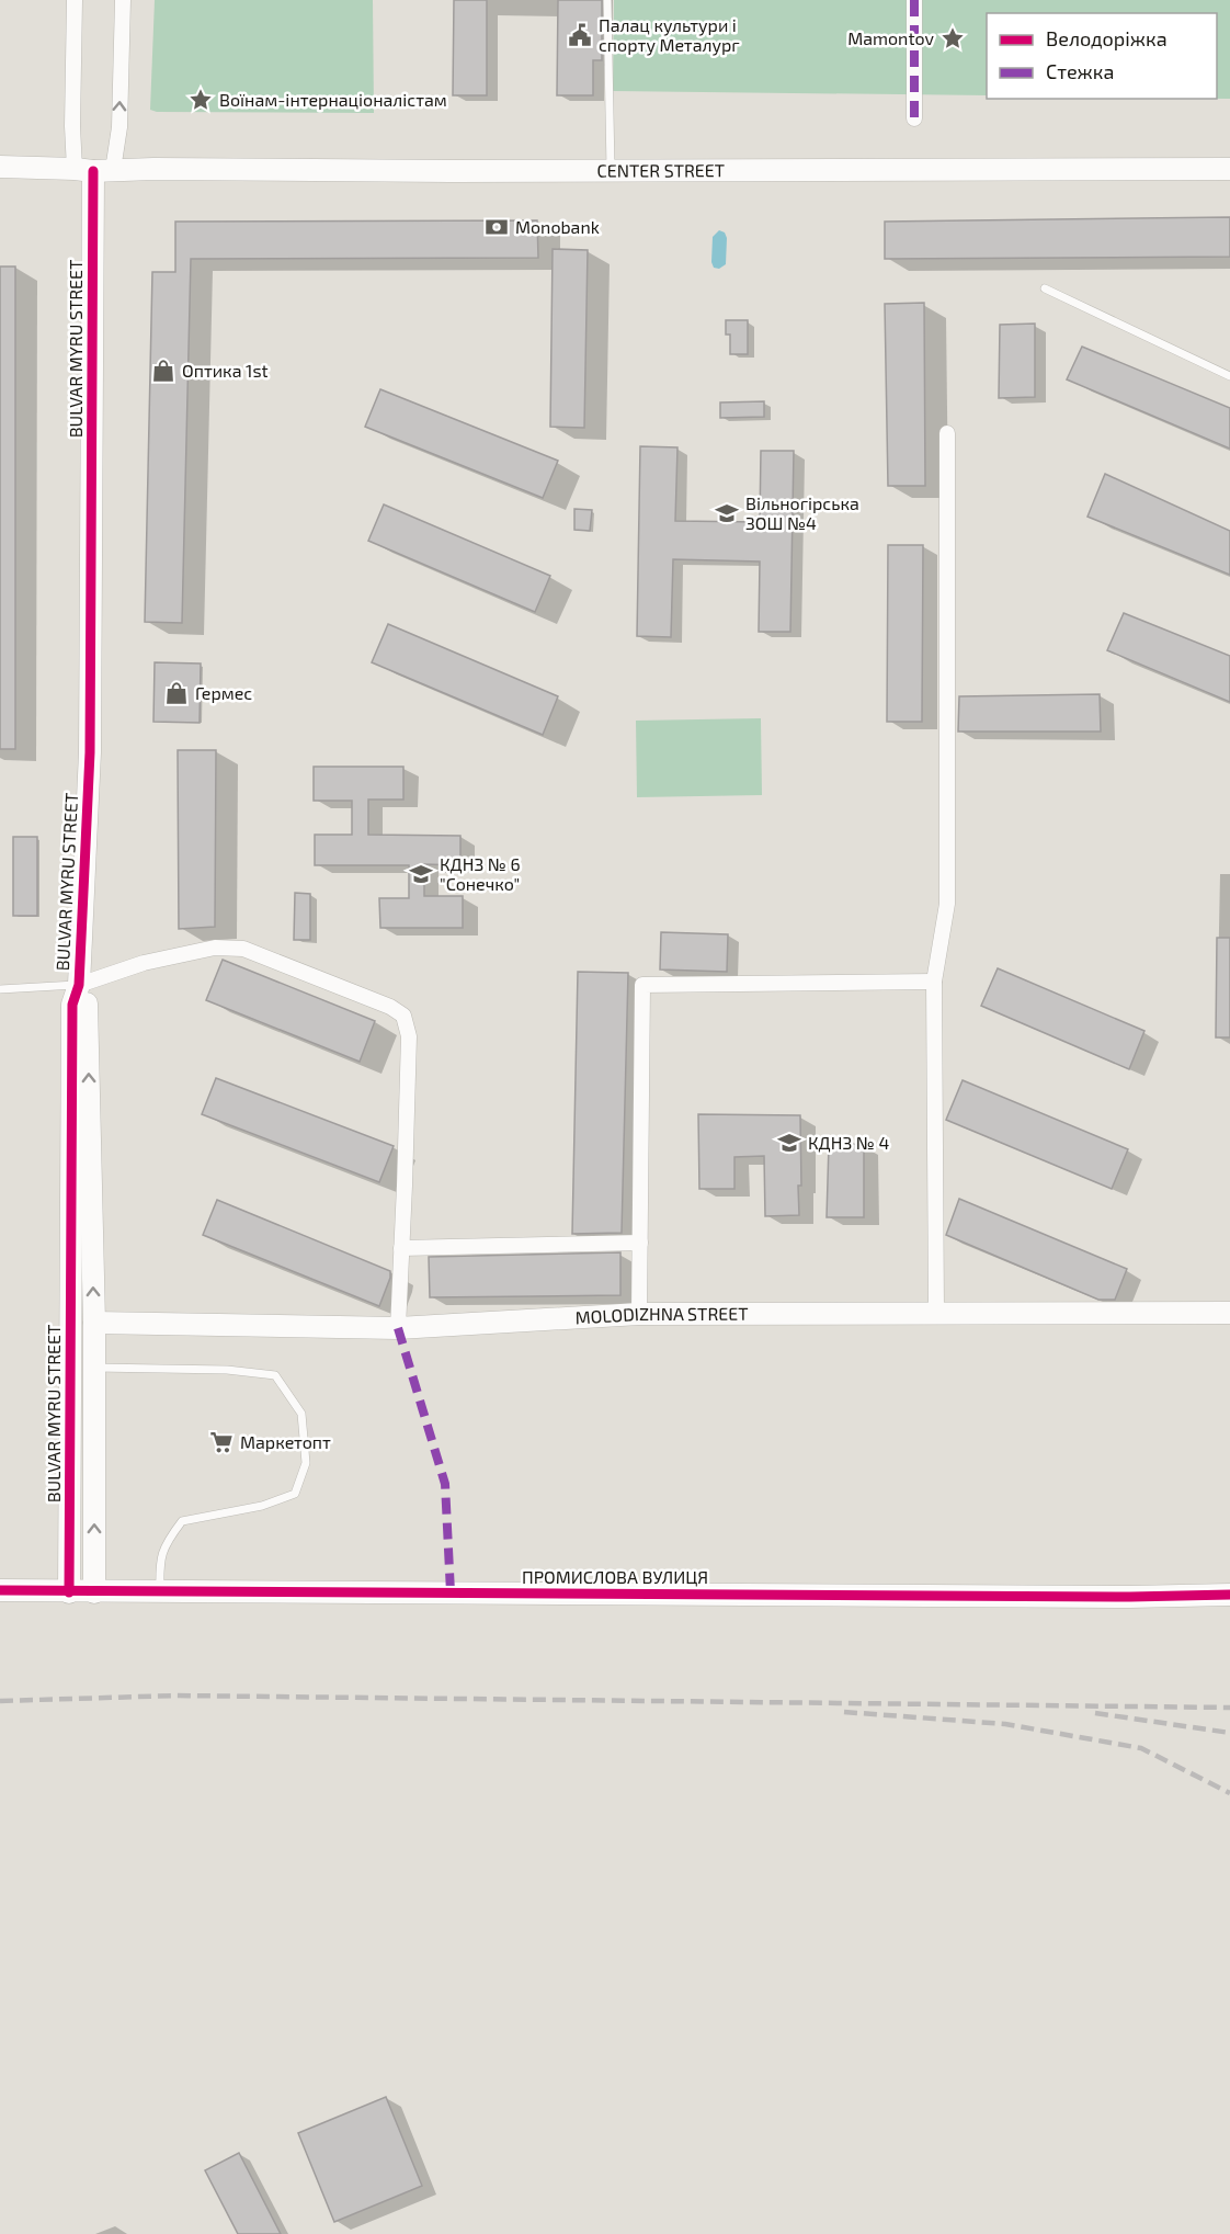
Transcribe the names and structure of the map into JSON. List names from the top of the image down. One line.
{"streets":{"street":["CENTER STREET","BULVAR MYRU STREET","MOLODIZHNA STREET","ПРОМИСЛОВА ВУЛИЦЯ"]},"crossings":[["CENTER STREET","BULVAR MYRU STREET"],["BULVAR MYRU STREET","MOLODIZHNA STREET"],["BULVAR MYRU STREET","ПРОМИСЛОВА ВУЛИЦЯ"]],"places":{"public building":["Палац культури і спорту Металург"],"place":["Mamontov","Воїнам-інтернаціоналістам"],"bank":["Monobank"],"shop":["Оптика 1st","Гермес"],"school or university":["Вільногірська ЗОШ №4","КДНЗ № 6 \"Сонечко\"","КДНЗ № 4"],"supermarket":["Маркетопт"]},"legend":["Велодоріжка","Стежка"]}
